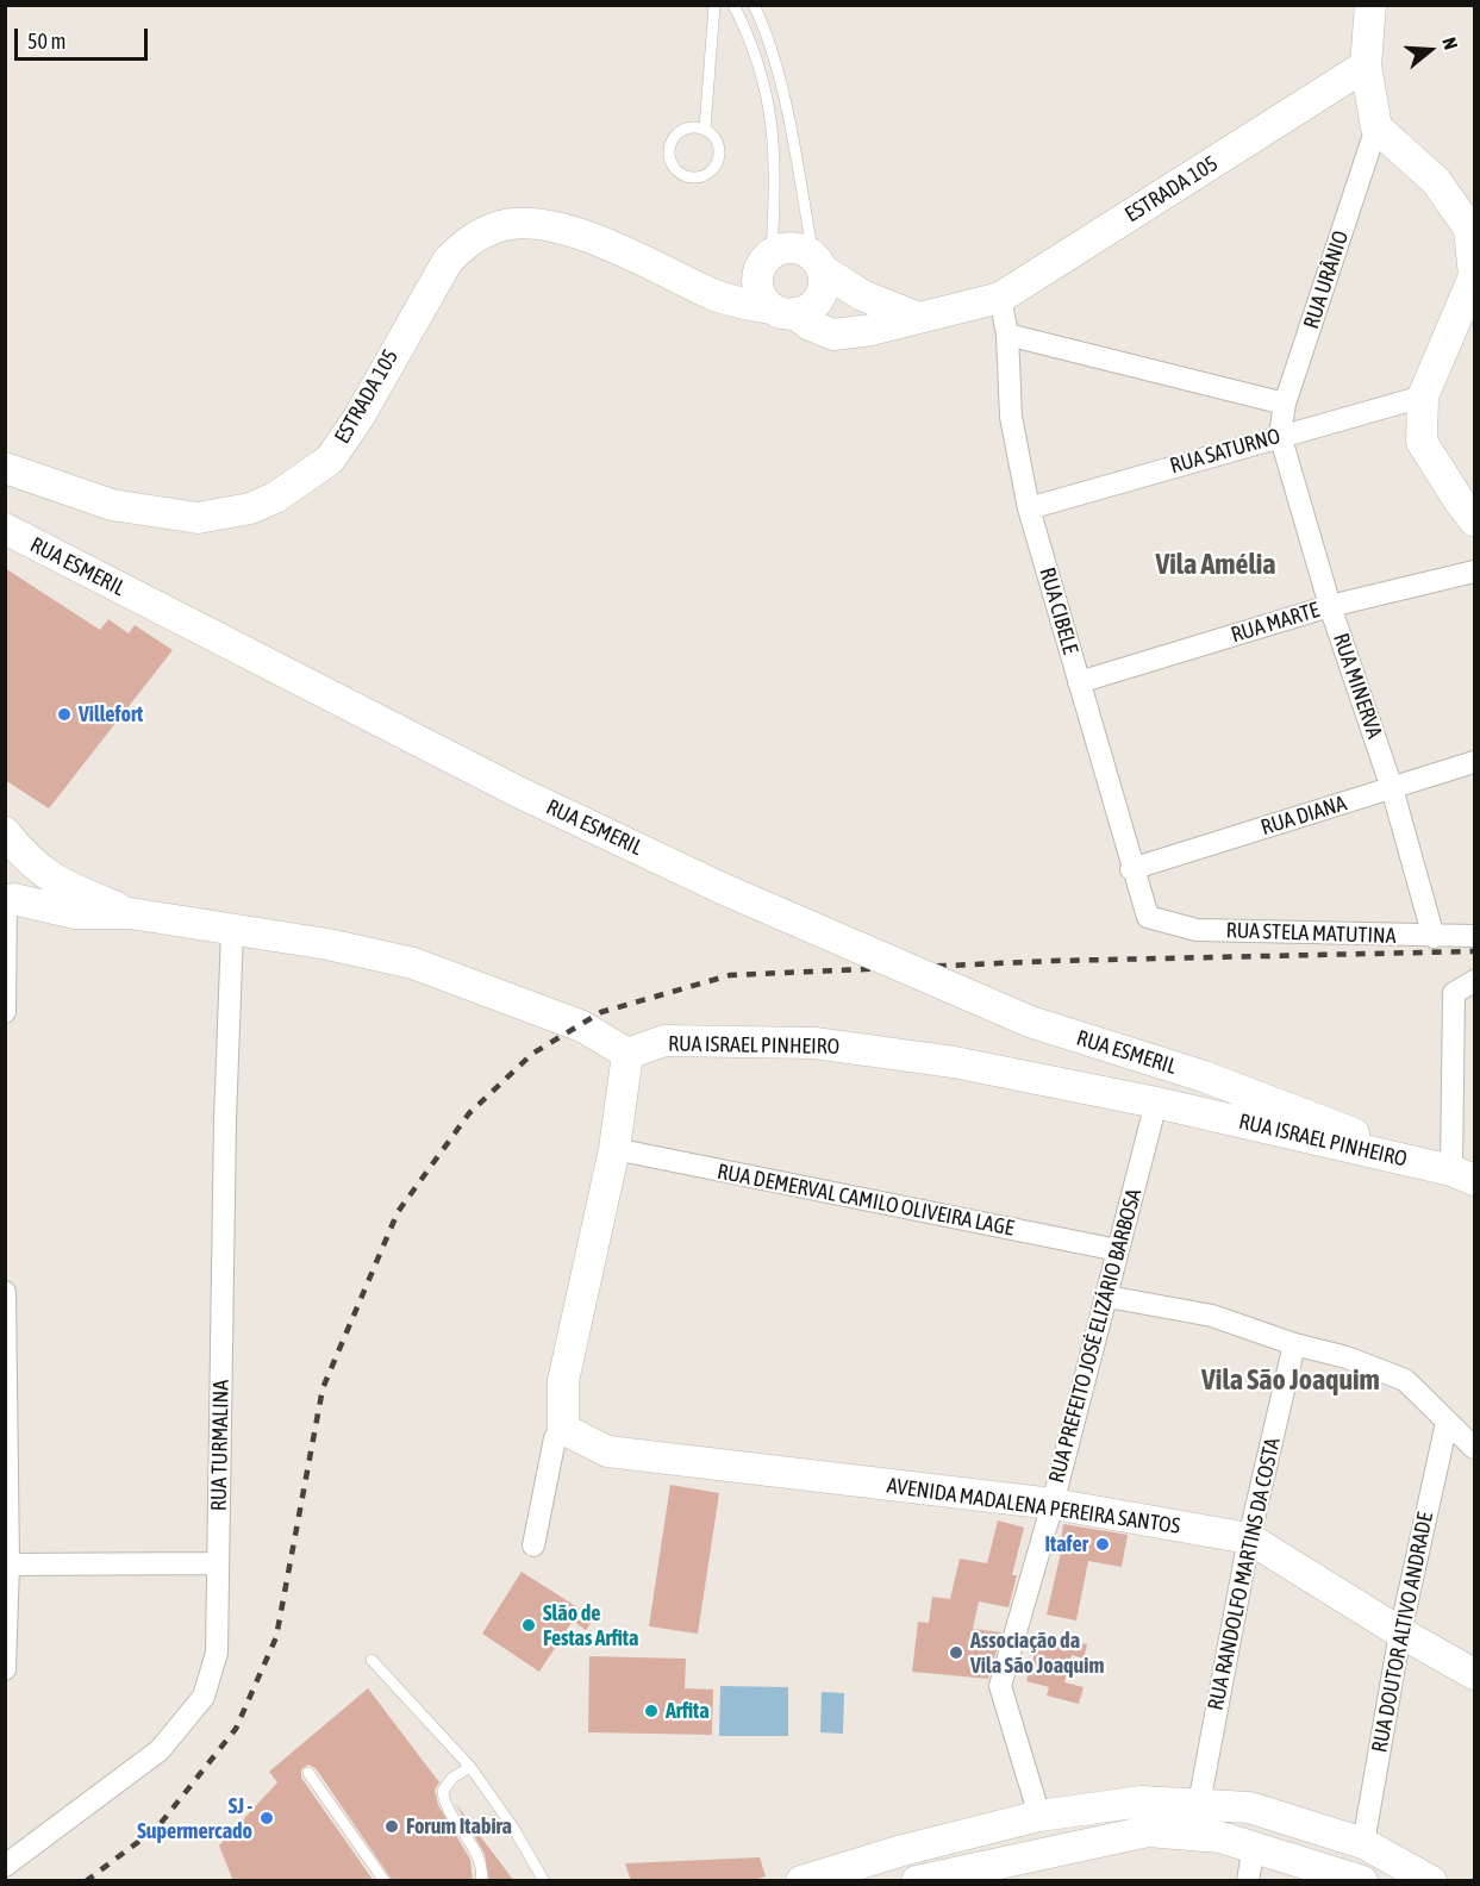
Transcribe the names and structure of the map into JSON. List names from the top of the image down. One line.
{"streets":{"street":["ESTRADA 105","RUA URÂNIO","RUA SATURNO","RUA ESMERIL","RUA CIBELE","RUA MARTE","RUA MINERVA","RUA DIANA","RUA STELA MATUTINA","RUA ISRAEL PINHEIRO","RUA DEMERVAL CAMILO OLIVEIRA LAGE","RUA PREFEITO JOSÉ ELIZÁRIO BARBOSA","RUA TURMALINA","AVENIDA MADALENA PEREIRA SANTOS","RUA RANDOLFO MARTINS DA COSTA","RUA DOUTOR ALTIVO ANDRADE"]},"crossings":[["ESTRADA 105","RUA CIBELE"],["RUA URÂNIO","RUA SATURNO"],["RUA URÂNIO","RUA MINERVA"],["RUA SATURNO","RUA CIBELE"],["RUA SATURNO","RUA MINERVA"],["RUA ESMERIL","RUA ISRAEL PINHEIRO"],["RUA CIBELE","RUA MARTE"],["RUA CIBELE","RUA DIANA"],["RUA CIBELE","RUA STELA MATUTINA"],["RUA MARTE","RUA MINERVA"],["RUA MINERVA","RUA DIANA"],["RUA MINERVA","RUA STELA MATUTINA"],["RUA ISRAEL PINHEIRO","RUA PREFEITO JOSÉ ELIZÁRIO BARBOSA"],["RUA DEMERVAL CAMILO OLIVEIRA LAGE","RUA PREFEITO JOSÉ ELIZÁRIO BARBOSA"],["RUA PREFEITO JOSÉ ELIZÁRIO BARBOSA","AVENIDA MADALENA PEREIRA SANTOS"],["AVENIDA MADALENA PEREIRA SANTOS","RUA RANDOLFO MARTINS DA COSTA"],["AVENIDA MADALENA PEREIRA SANTOS","RUA DOUTOR ALTIVO ANDRADE"]],"districts":["Vila Amélia","Vila São Joaquim"],"places":["Villefort","Itafer","Slão de Festas Arfita","Associação da Vila São Joaquim","Arfita","SJ - Supermercado","Forum Itabira"],"scale_bar":"50 m","north":"right"}
